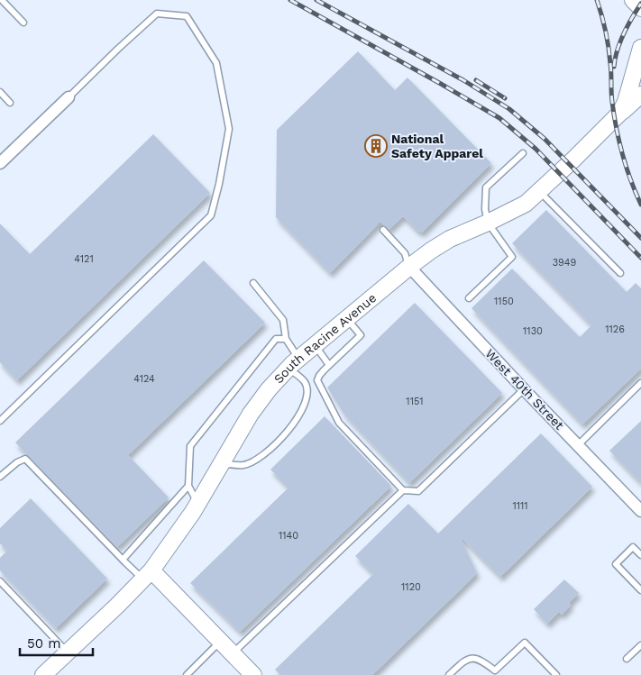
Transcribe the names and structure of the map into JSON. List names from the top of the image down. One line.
{"streets":{"street":["South Racine Avenue","West 40th Street"]},"crossings":[["South Racine Avenue","West 40th Street"]],"places":{"building":["National Safety Apparel"]},"house_numbers":["4121","3949","1150","1126","1130","4124","1151","1111","1140","1120"],"scale_bar":"50 m"}
